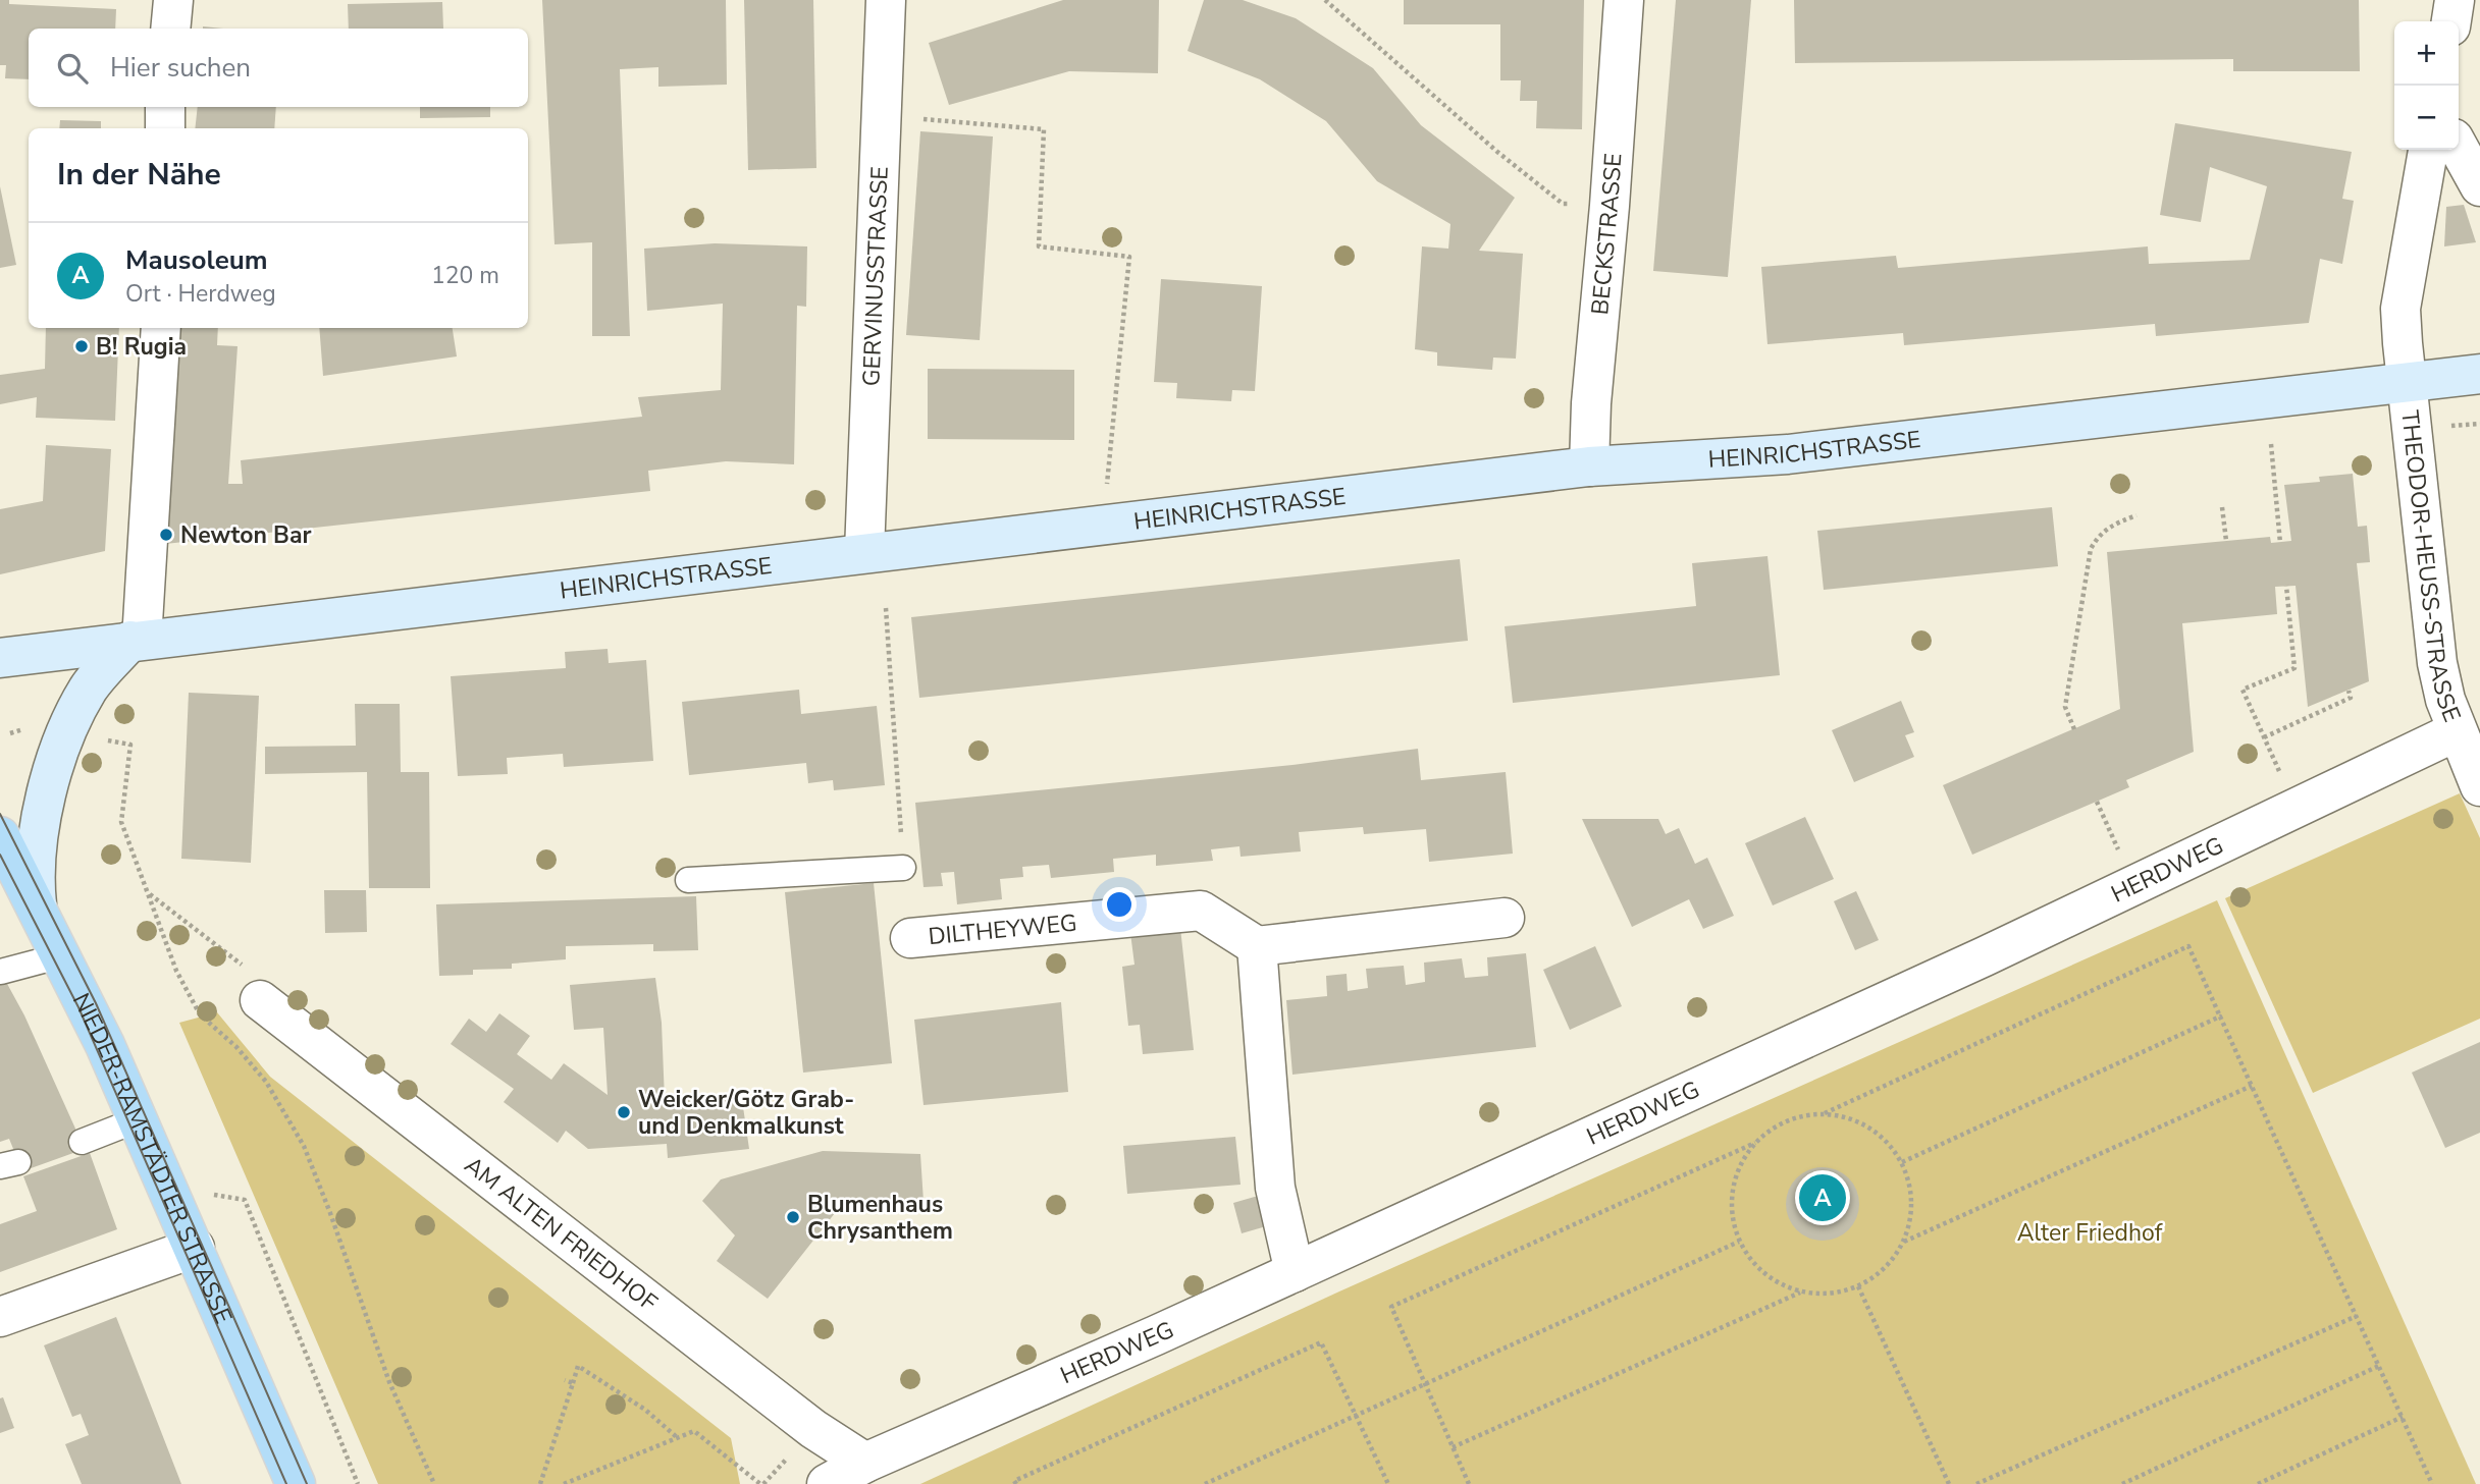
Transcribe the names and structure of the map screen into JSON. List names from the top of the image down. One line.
{"streets":{"main road":["HEINRICHSTRASSE","NIEDER-RAMSTÄDTER STRASSE"],"street":["BECKSTRASSE","GERVINUSSTRASSE","THEODOR-HEUSS-STRASSE","HERDWEG","DILTHEYWEG","AM ALTEN FRIEDHOF"]},"crossings":[["BECKSTRASSE","HEINRICHSTRASSE"],["GERVINUSSTRASSE","HEINRICHSTRASSE"],["HEINRICHSTRASSE","THEODOR-HEUSS-STRASSE"],["THEODOR-HEUSS-STRASSE","HERDWEG"],["HERDWEG","AM ALTEN FRIEDHOF"]],"parks":["Alter Friedhof"],"places":["B! Rugia","Newton Bar","Weicker/Götz Grab- und Denkmalkunst","Blumenhaus Chrysanthem"],"page":{"map_buttons":["+","−"],"search":"Hier suchen","heading":"In der Nähe","list":[{"mark":"A","name":"Mausoleum","note":"Ort · Herdweg","value":"120 m"}],"pins":"A"}}
